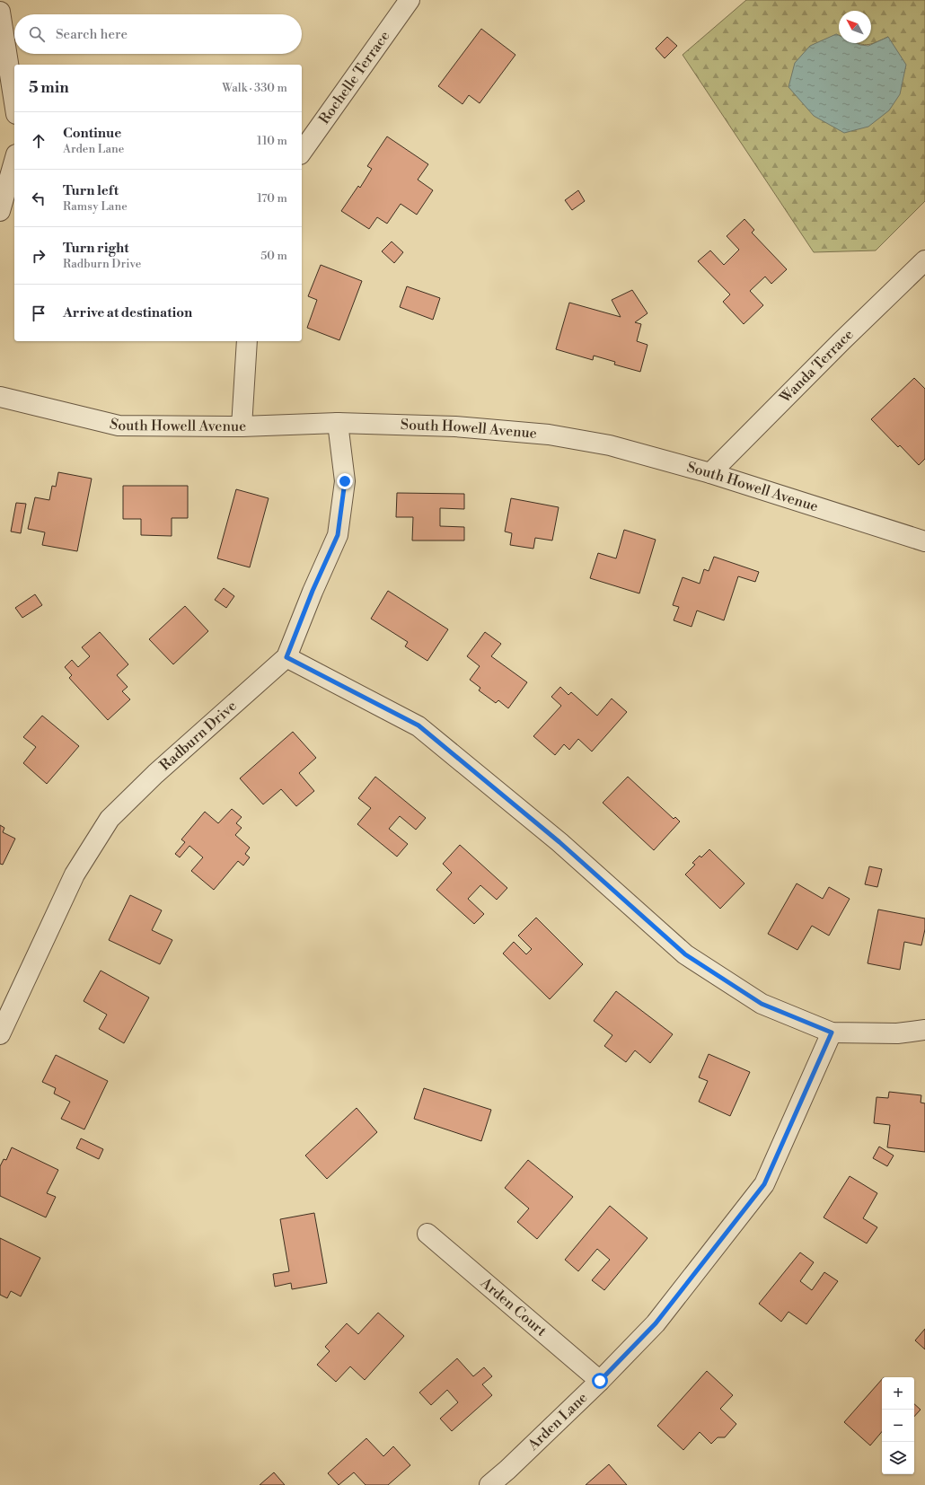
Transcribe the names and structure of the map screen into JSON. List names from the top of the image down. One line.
{"streets":{"street":["Rochelle Terrace","Wanda Terrace","South Howell Avenue","Radburn Drive","Arden Court","Arden Lane"]},"crossings":[["Wanda Terrace","South Howell Avenue"],["South Howell Avenue","Radburn Drive"],["Arden Court","Arden Lane"]],"north":"top left","page":{"search":"Search here","heading":["5 min","Walk · 330 m"],"list":[["Continue","Arden Lane","110 m"],["Turn left","Ramsy Lane","170 m"],["Turn right","Radburn Drive","50 m"],"Arrive at destination"],"map_buttons":["+","−"]}}
